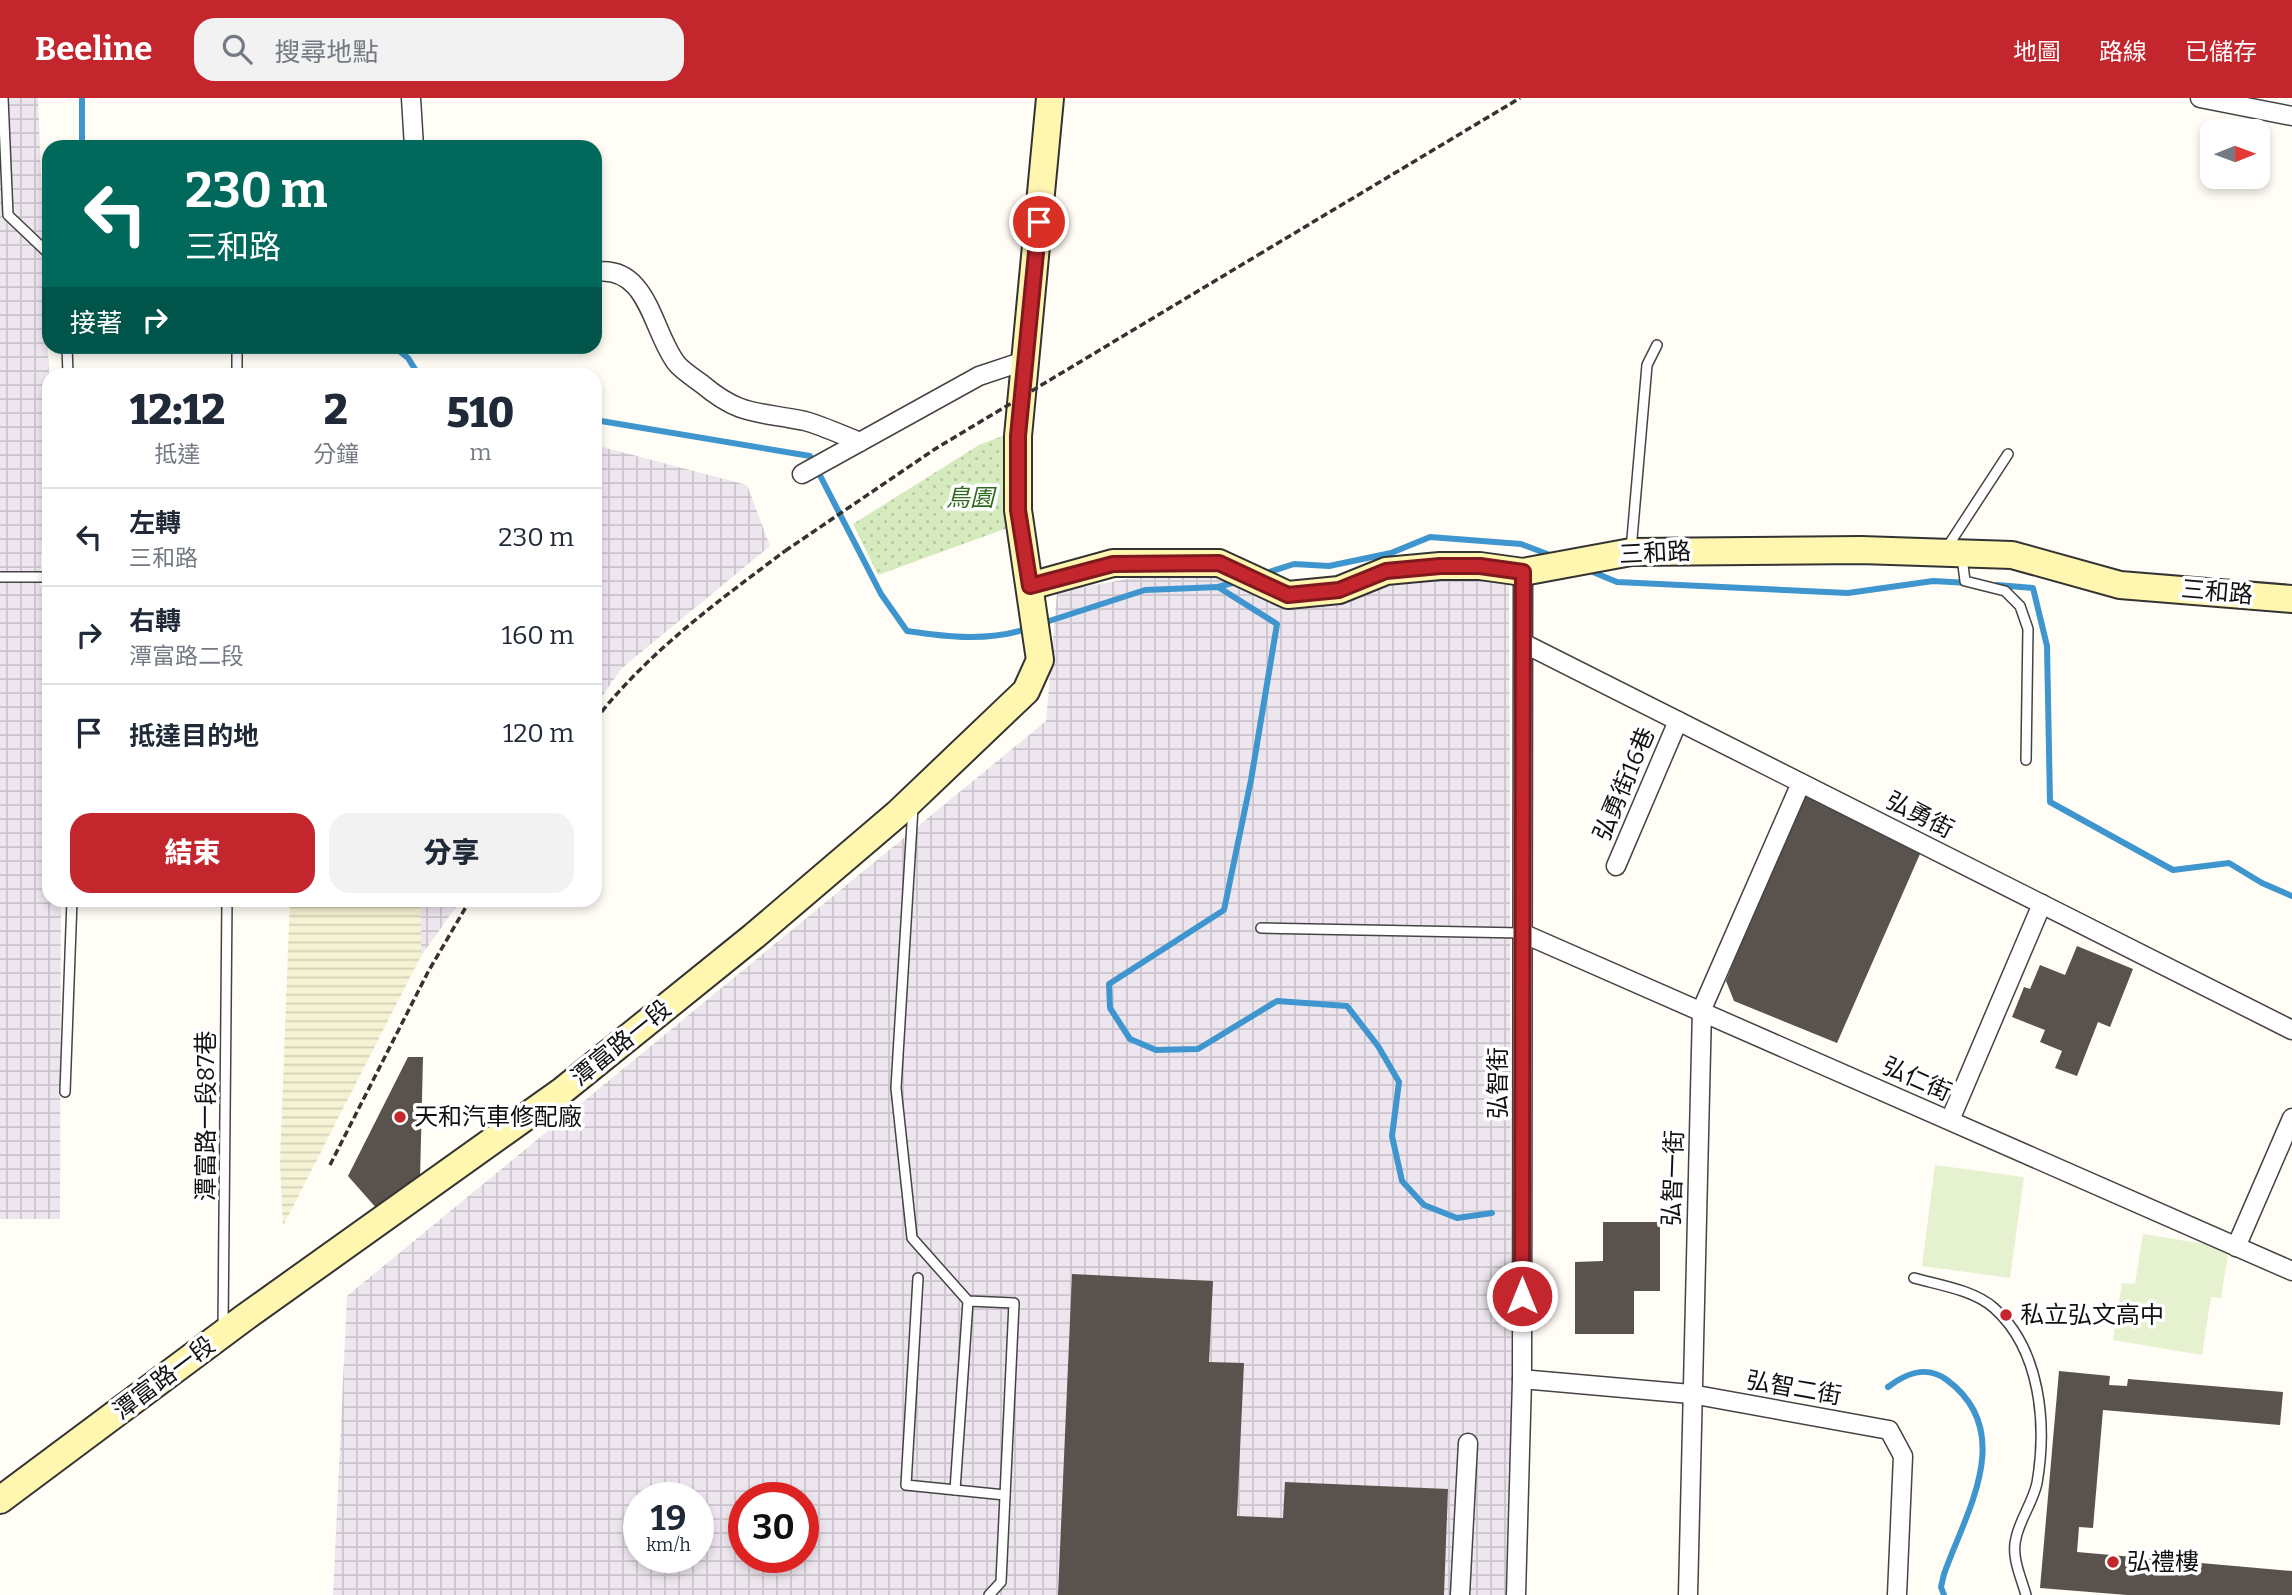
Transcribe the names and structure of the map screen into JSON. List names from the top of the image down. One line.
{"streets":{"street":["三和路","弘勇街16巷","弘勇街","潭富路一段","弘仁街","弘智街","弘智一街","弘智二街"],"lane":["潭富路一段87巷"]},"crossings":[["三和路","潭富路一段"],["三和路","弘智街"],["弘勇街16巷","弘勇街"],["弘勇街","弘智街"],["弘勇街","弘智一街"],["潭富路一段","潭富路一段87巷"],["弘仁街","弘智街"],["弘仁街","弘智一街"],["弘智街","弘智二街"],["弘智一街","弘智二街"]],"parks":["鳥園"],"places":["天和汽車修配廠","私立弘文高中","弘禮樓"],"north":"right","page":{"header":"Beeline","search":"搜尋地點","nav":["地圖","路線","已儲存"],"turn":["230 m","三和路"],"then":"接著","eta":["12:12","抵達","2","分鐘","510","m"],"list":[{"name":"左轉","note":"三和路","value":"230 m"},{"name":"右轉","note":"潭富路二段","value":"160 m"},{"name":"抵達目的地","value":"120 m"}],"buttons":["結束","分享"],"speed":"19 km/h","limit":"30"}}
